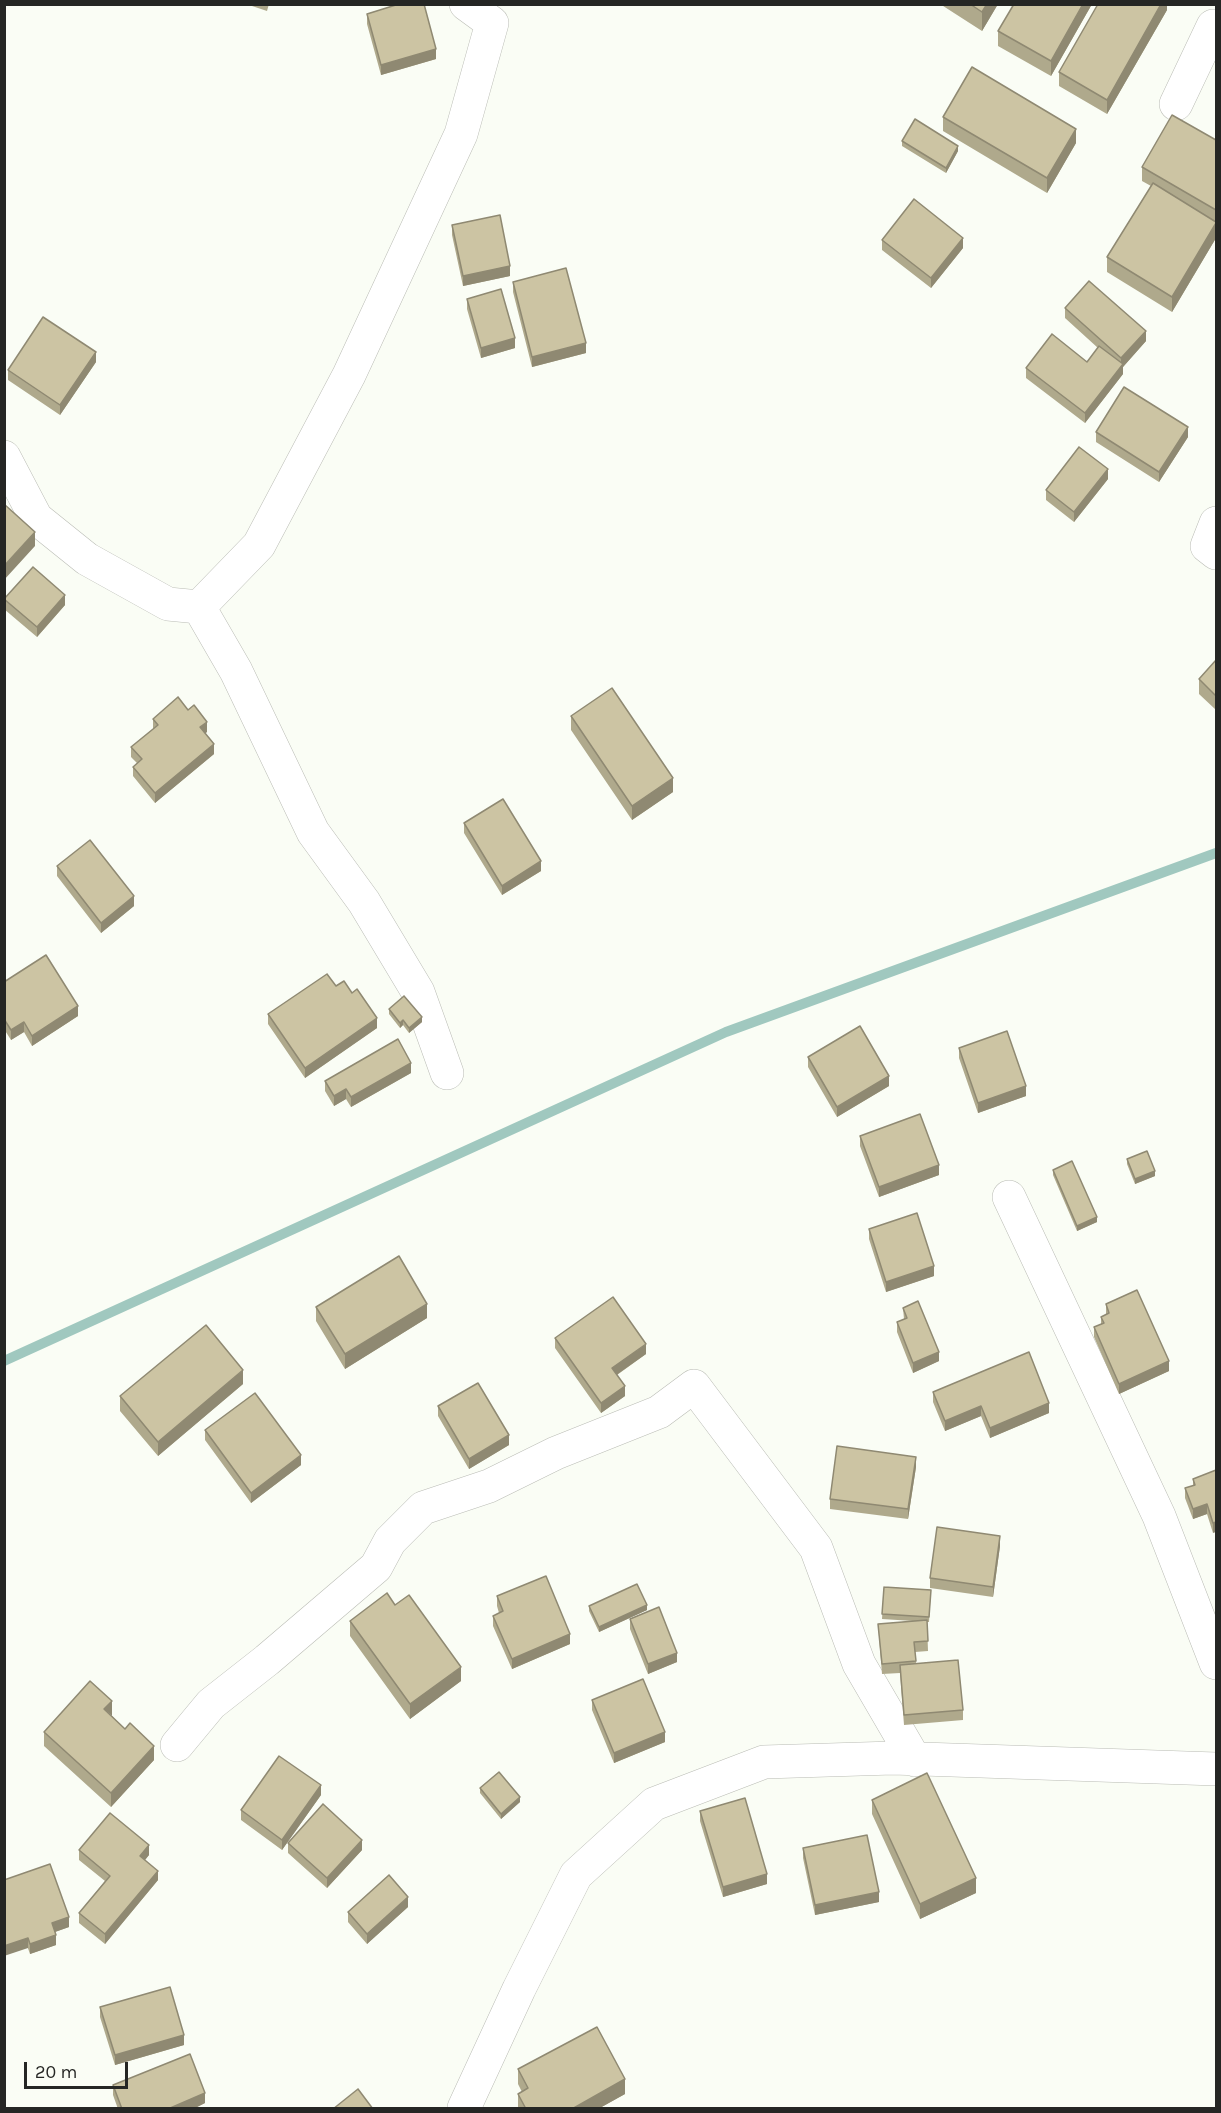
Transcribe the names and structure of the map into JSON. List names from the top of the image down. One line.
{"scale_bar":"20 m"}
